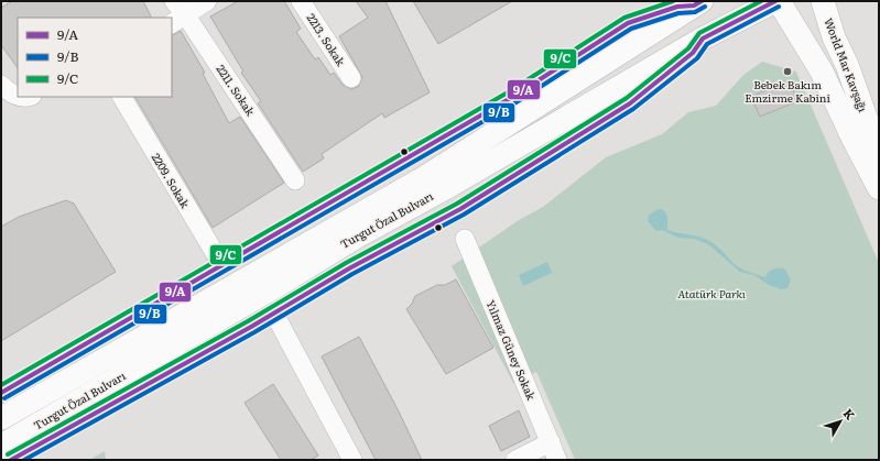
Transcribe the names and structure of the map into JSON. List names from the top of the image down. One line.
{"streets":{"main road":["World Mar Kavşağı","Turgut Özal Bulvarı"],"street":["2213. Sokak","2211. Sokak","2209. Sokak","Yılmaz Güney Sokak"]},"crossings":[["World Mar Kavşağı","Turgut Özal Bulvarı"]],"parks":["Atatürk Parkı"],"places":["Bebek Bakım Emzirme Kabini"],"lines":["transit line 9/A","transit line 9/C","transit line 9/B"],"legend":["9/A","9/B","9/C"],"north":"top right"}
